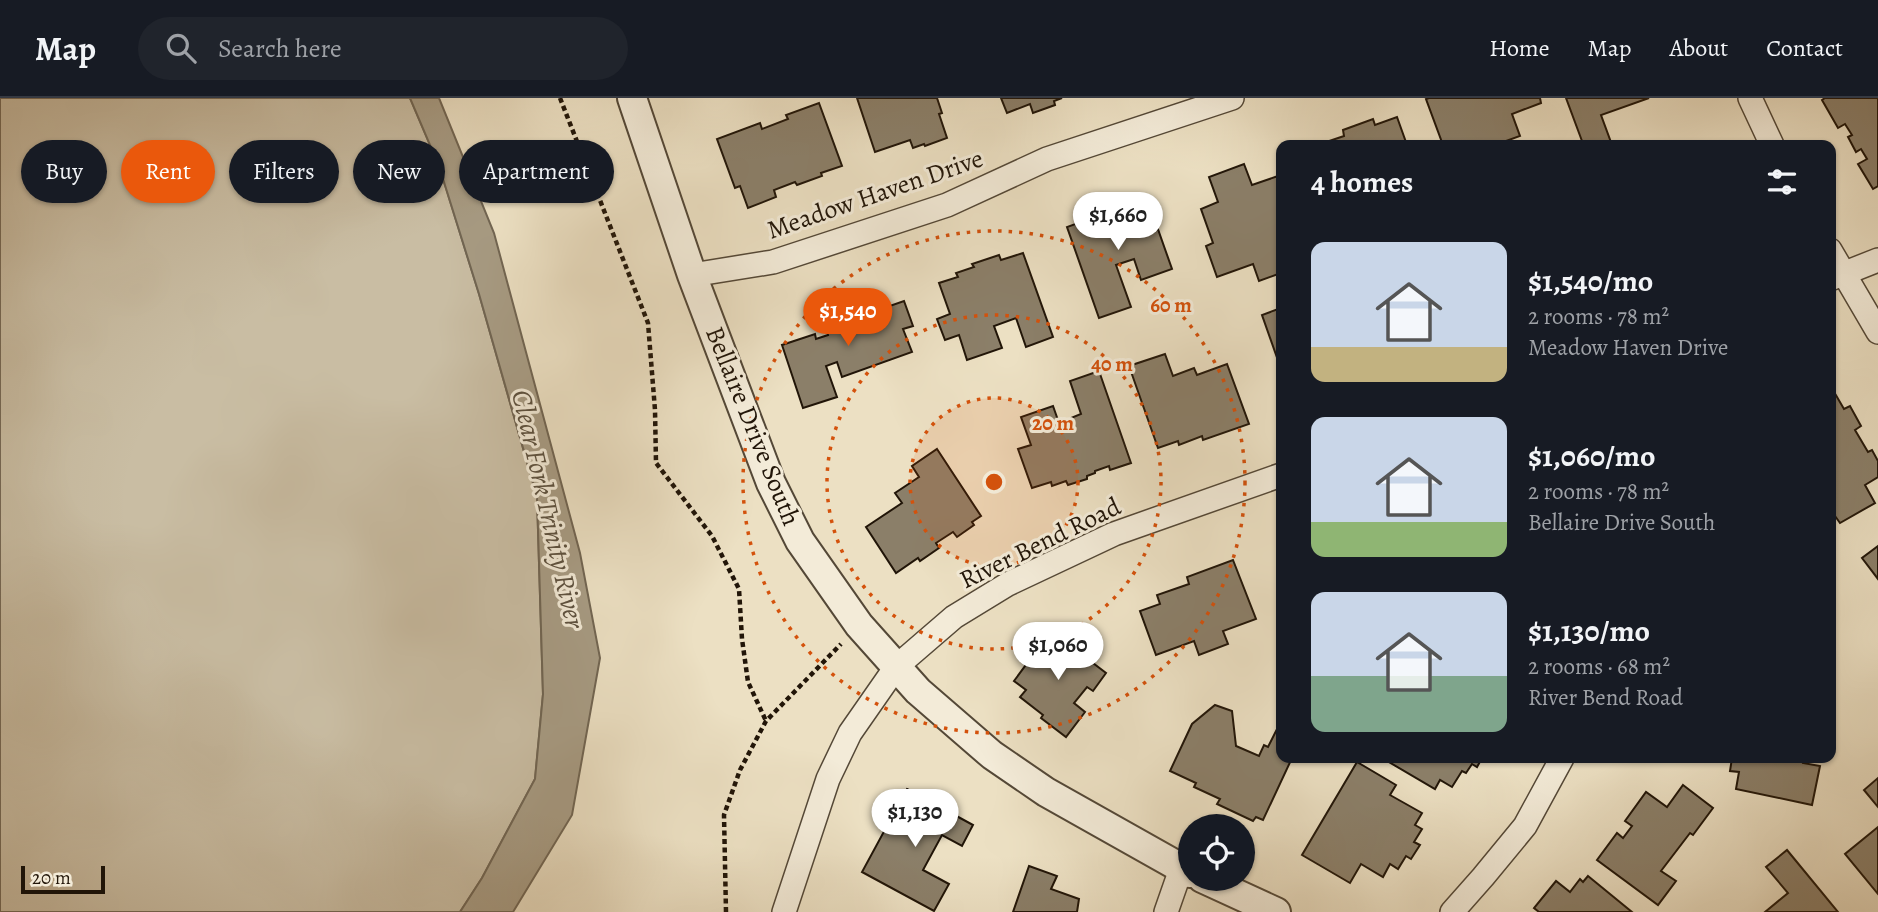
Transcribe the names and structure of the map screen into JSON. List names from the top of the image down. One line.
{"streets":{"street":["Meadow Haven Drive","Bellaire Drive South","River Bend Road"]},"crossings":[["Meadow Haven Drive","Bellaire Drive South"],["Bellaire Drive South","River Bend Road"]],"water":["Clear Fork Trinity River"],"scale_bar":"20 m","page":{"header":"Map","search":"Search here","nav":["Home","Map","About","Contact"],"chip":["Buy","Rent","Filters","New","Apartment"],"heading":"4 homes","price":["$1,660","$1,540","$1,060","$1,130"],"list":[{"name":"$1,540/mo","note":"2 rooms · 78 m² · Meadow Haven Drive"},{"name":"$1,060/mo","note":"2 rooms · 78 m² · Bellaire Drive South"},{"name":"$1,130/mo","note":"2 rooms · 68 m² · River Bend Road"}],"scale":"20 m"},"rings":["60 m","40 m","20 m"]}
